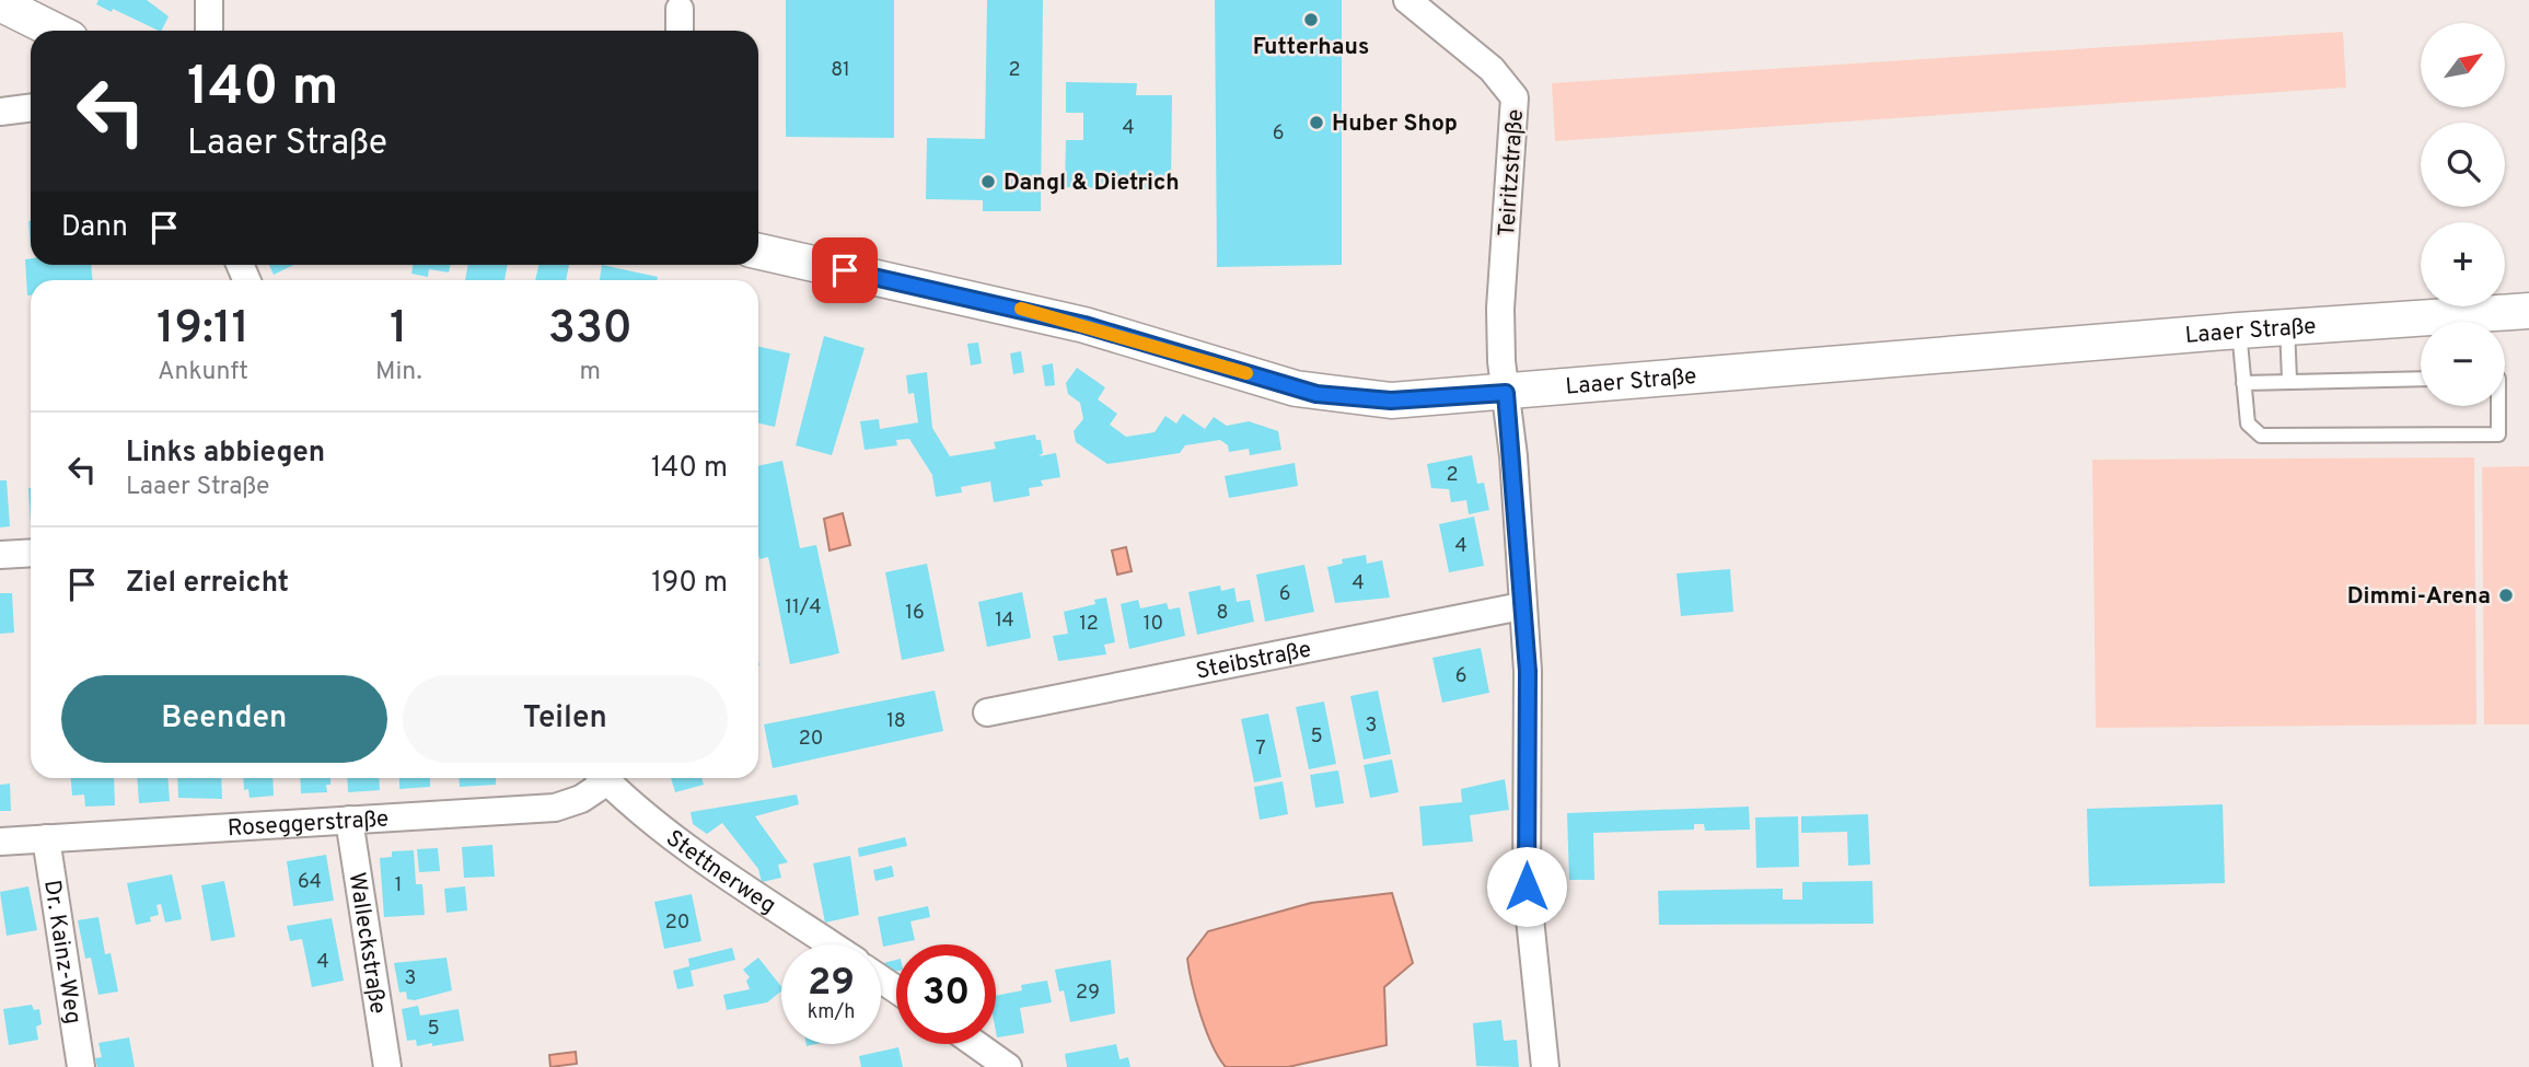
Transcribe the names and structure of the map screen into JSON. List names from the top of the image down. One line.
{"streets":{"street":["Teiritzstraße","Laaer Straße","Steibstraße","Roseggerstraße","Stettnerweg","Walleckstraße","Dr. Kainz-Weg"]},"crossings":[["Teiritzstraße","Laaer Straße"],["Roseggerstraße","Walleckstraße"],["Roseggerstraße","Dr. Kainz-Weg"]],"places":["Futterhaus","Huber Shop","Dangl & Dietrich","Dimmi-Arena"],"house_numbers":["81","2","4","6","2","4","4","6","11/4","16","8","14","12","10","6","18","3","5","20","7","64","1","20","4","3","29","5"],"north":"top right","page":{"map_buttons":["+","−"],"turn":["140 m","Laaer Straße"],"then":"Dann","eta":["19:11","Ankunft","1","Min.","330","m"],"list":[{"name":"Links abbiegen","note":"Laaer Straße","value":"140 m"},{"name":"Ziel erreicht","value":"190 m"}],"buttons":["Beenden","Teilen"],"speed":"29 km/h","limit":"30"}}
